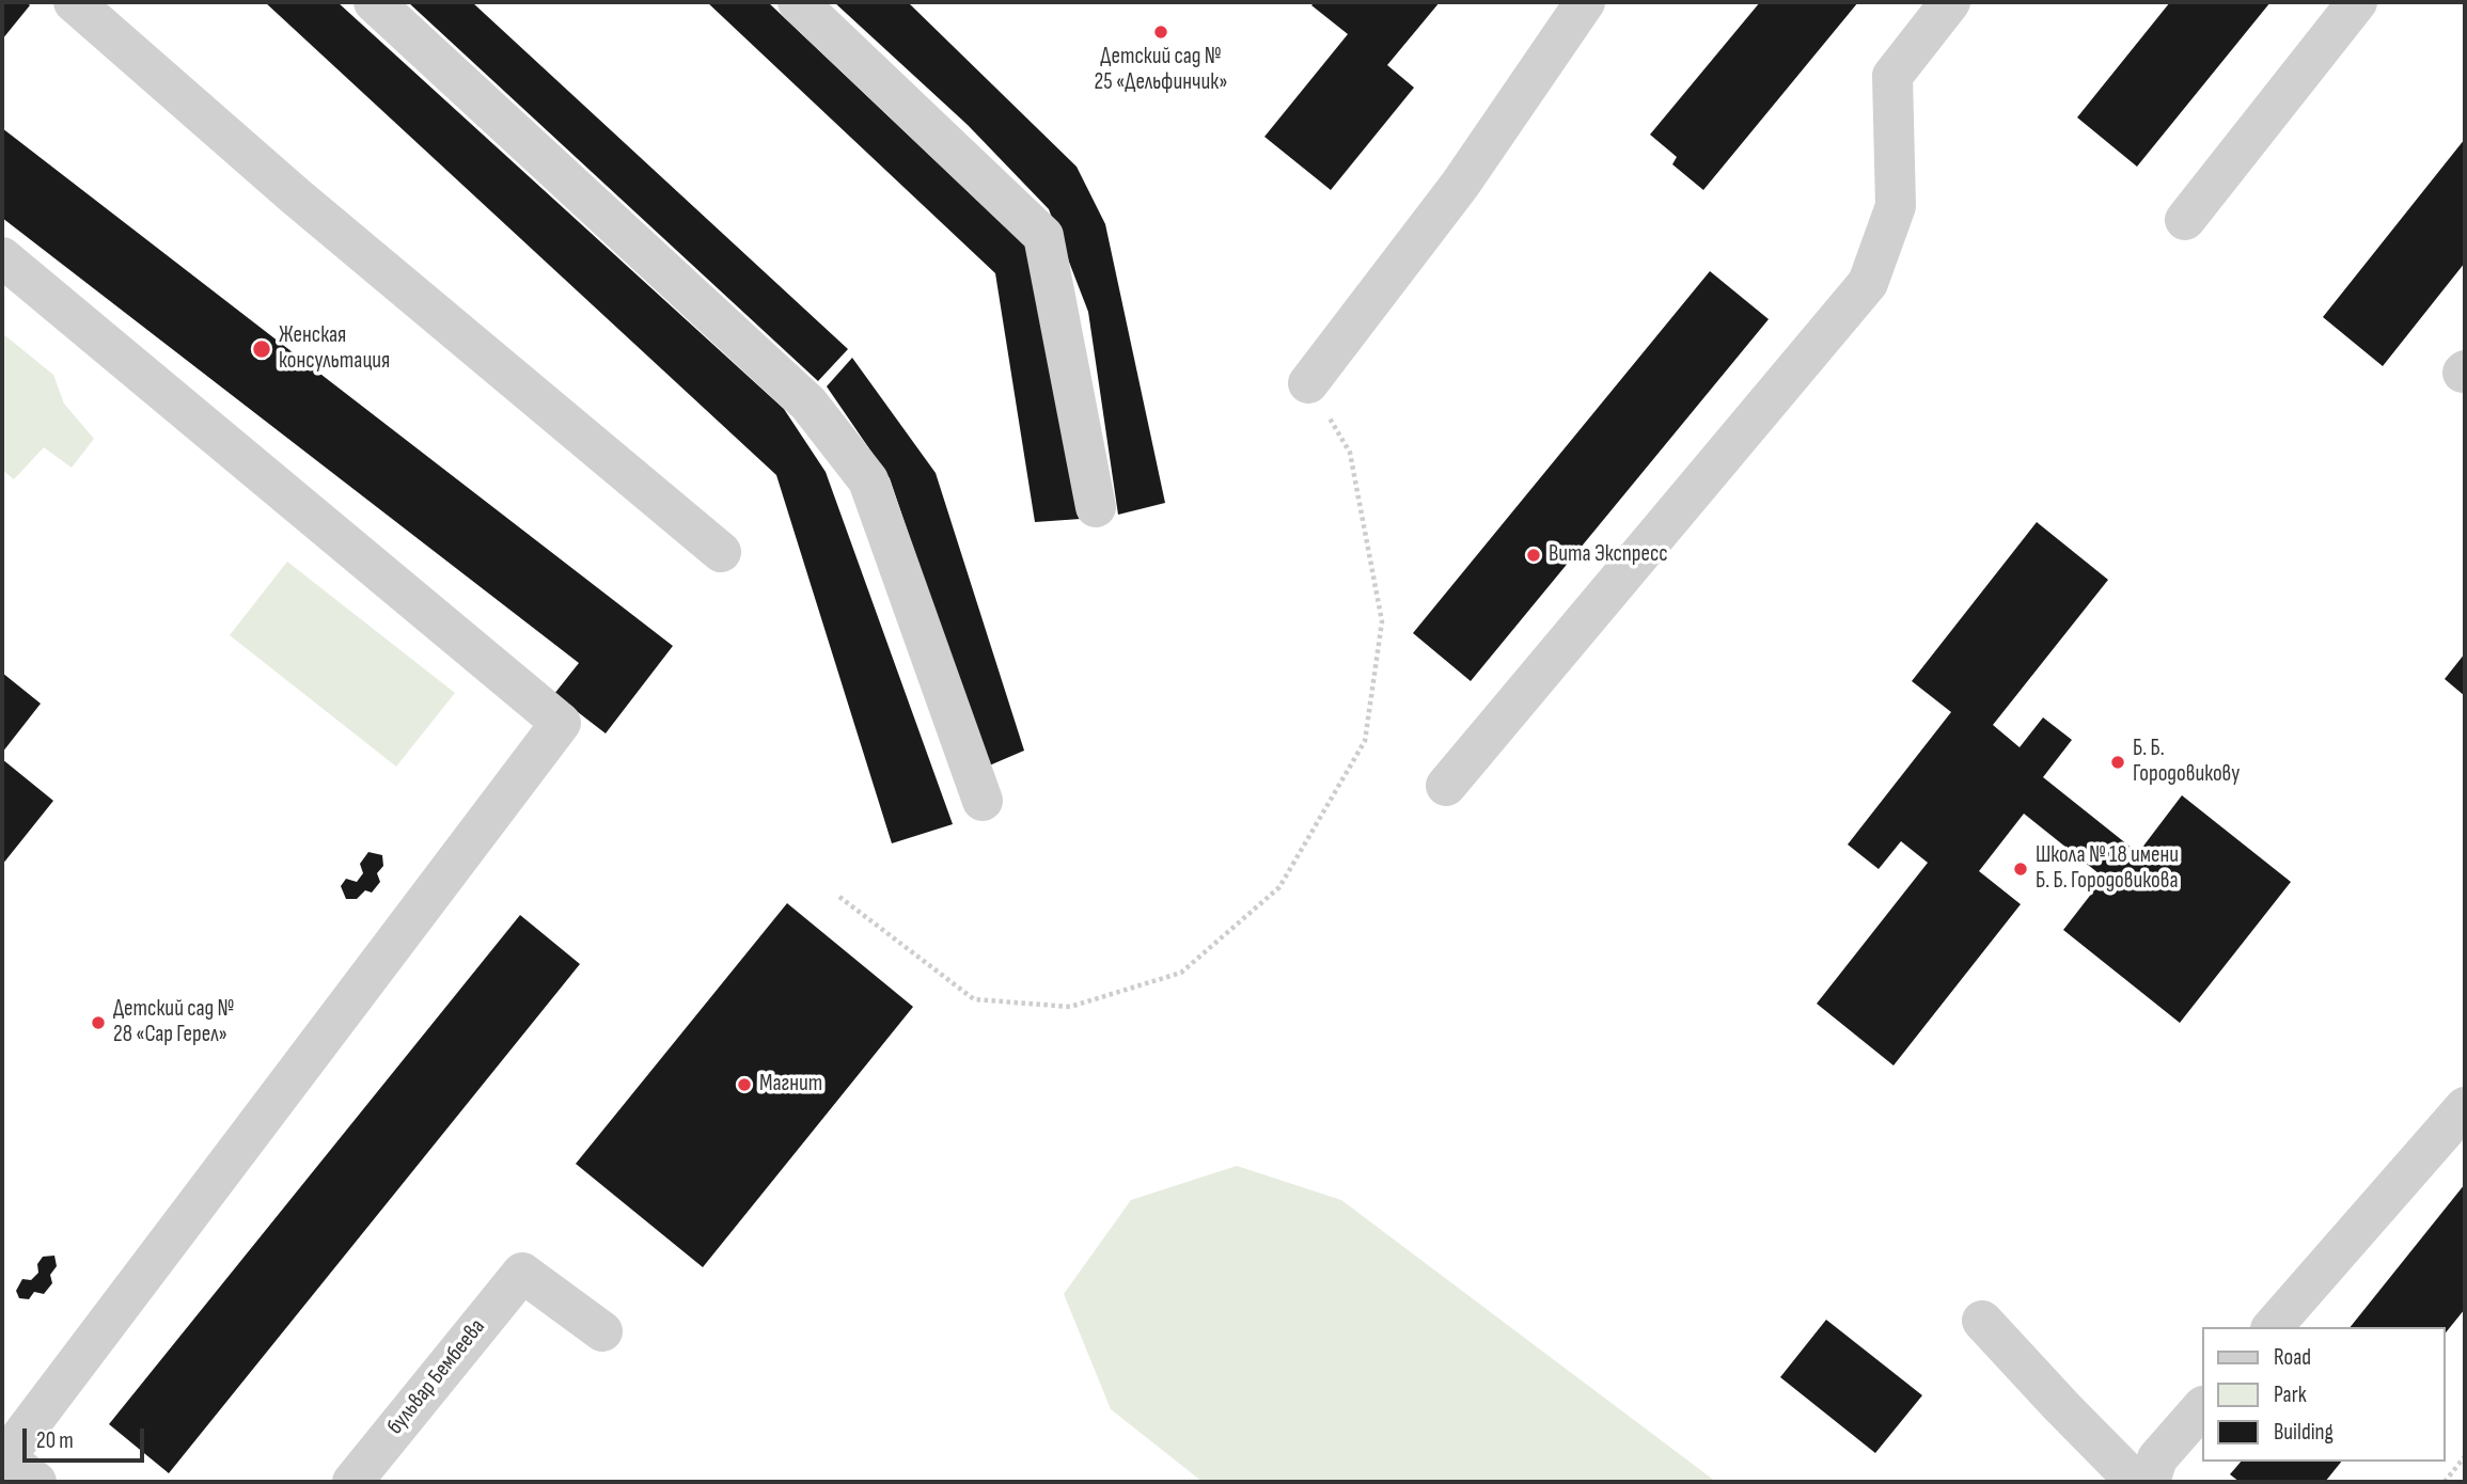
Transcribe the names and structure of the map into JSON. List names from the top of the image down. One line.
{"streets":{"street":["бульвар Бембеева"]},"places":["Детский сад № 25 «Дельфинчик»","Женская консультация","Вита Экспресс","Б. Б. Городовикову","Школа № 18 имени Б. Б. Городовикова","Детский сад № 28 «Сар Герел»","Магнит"],"legend":["Road","Park","Building"],"scale_bar":"20 m"}
